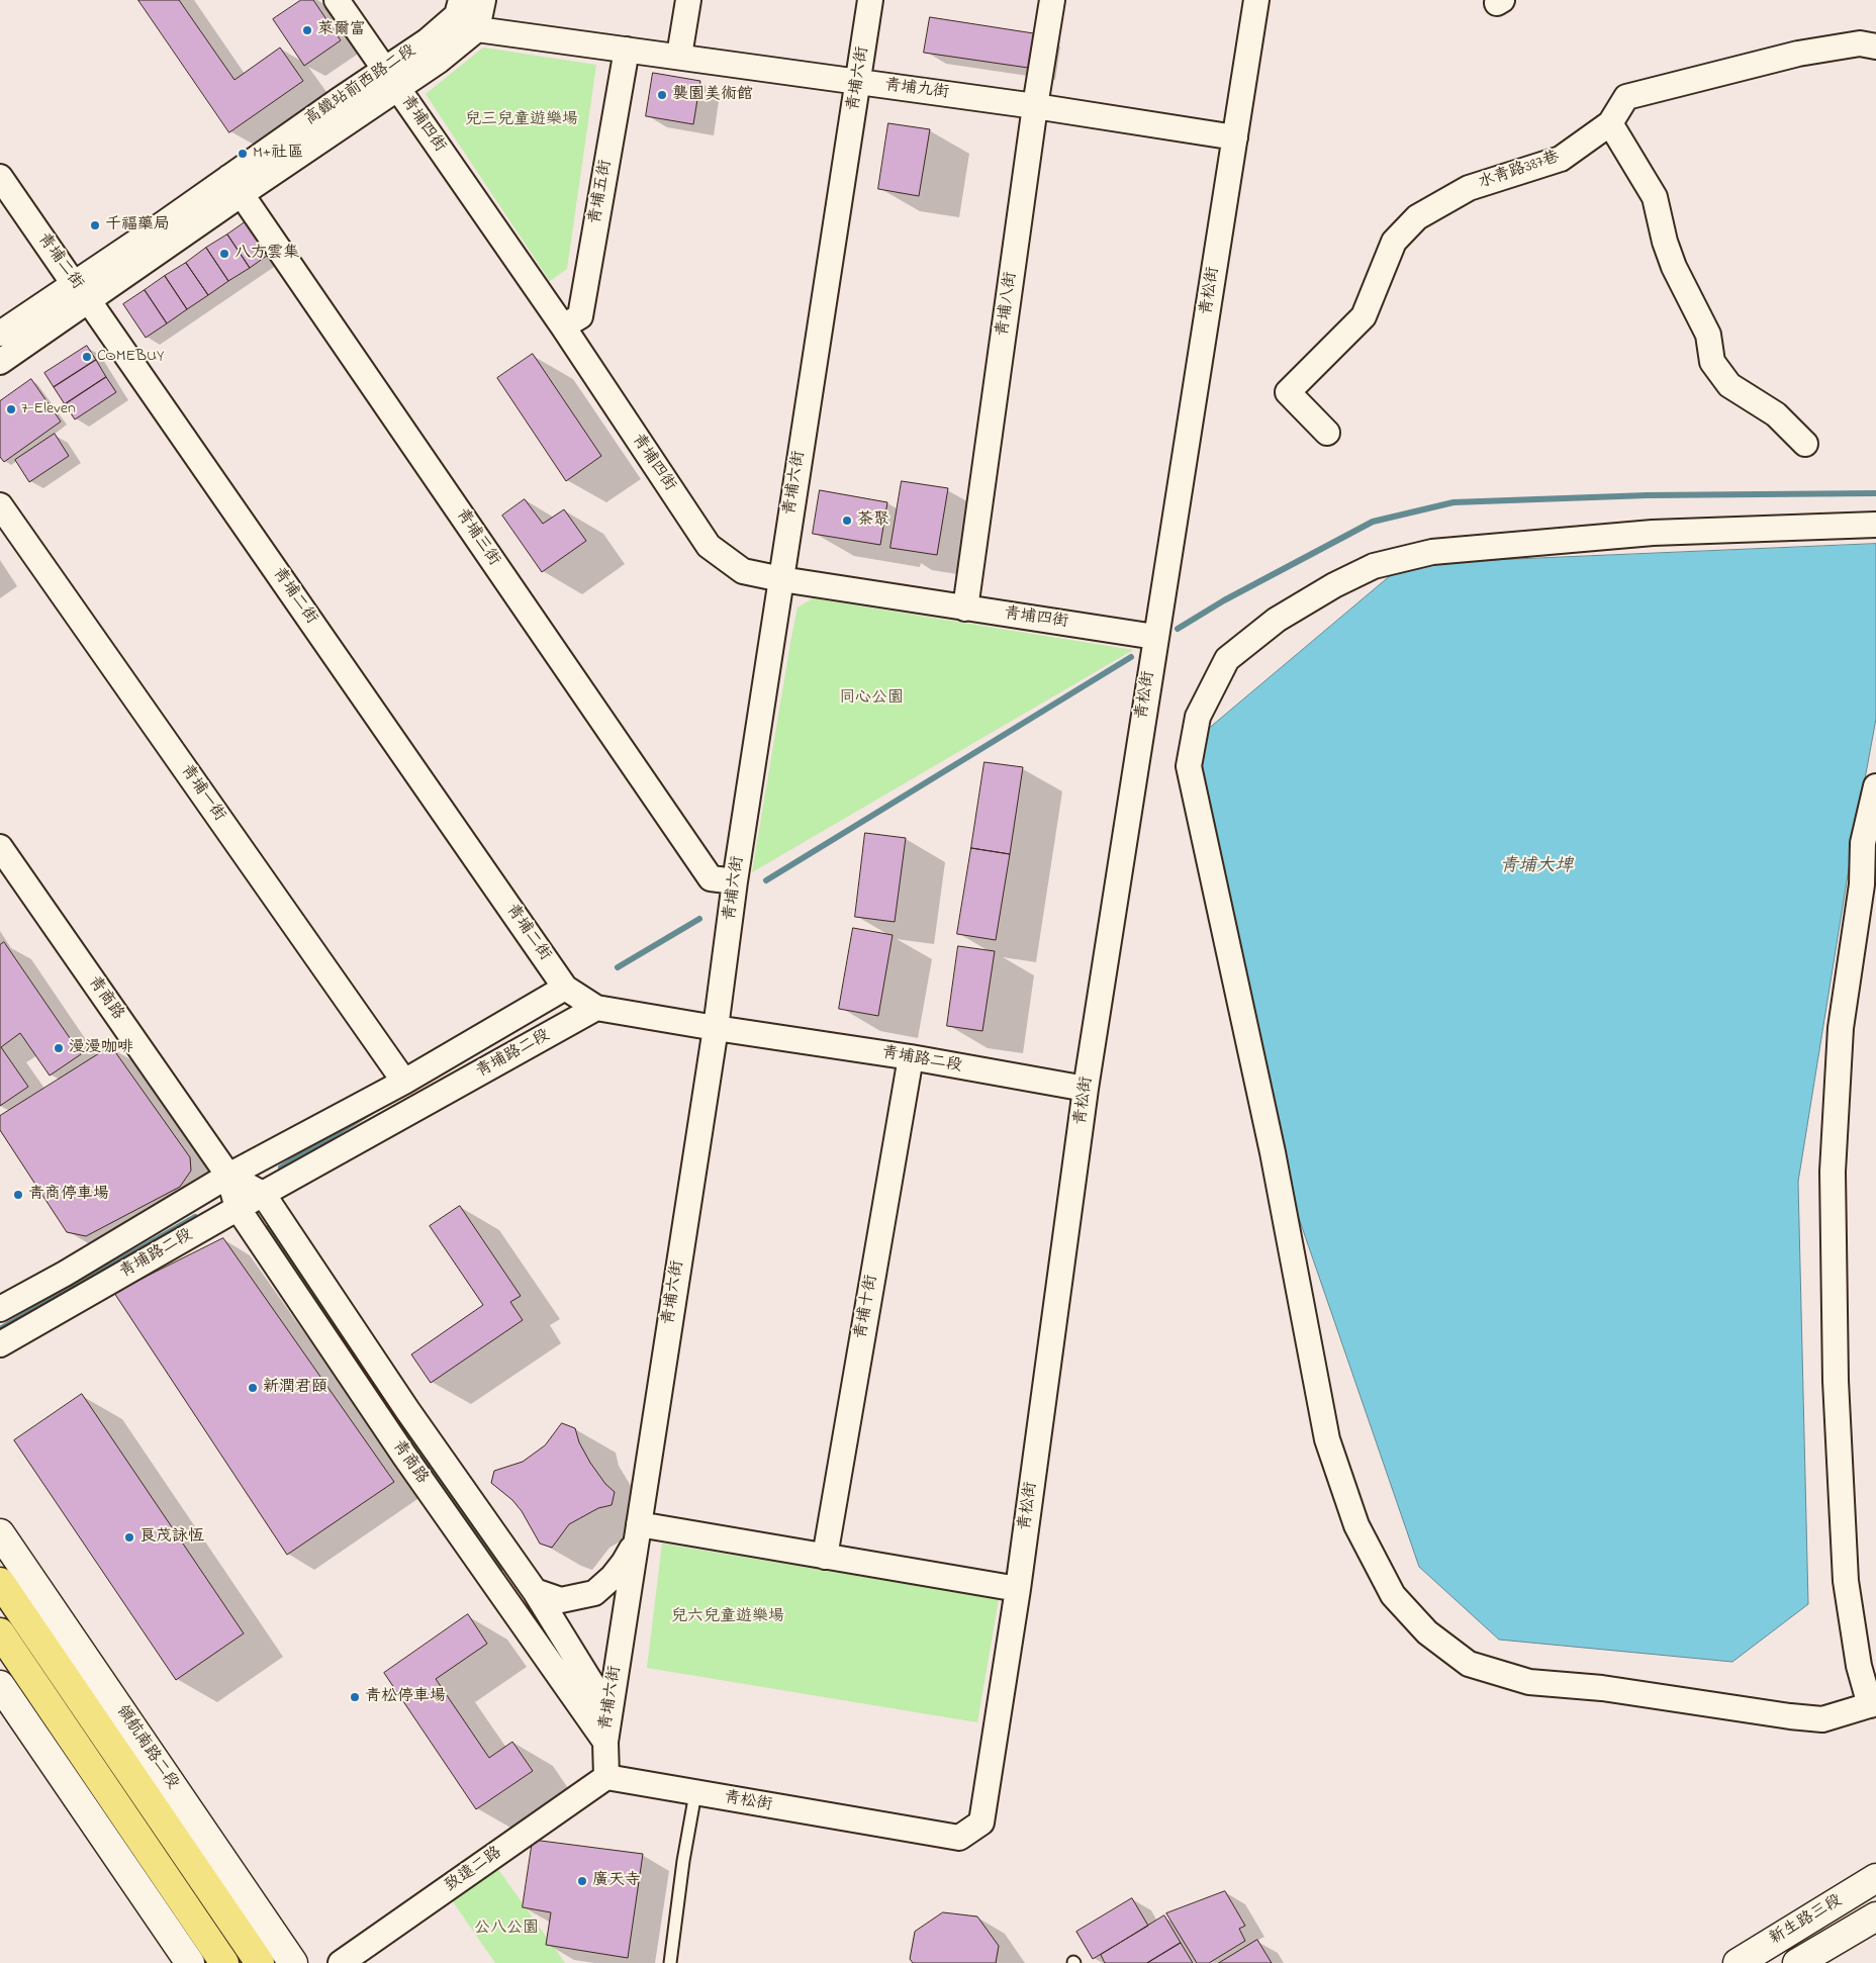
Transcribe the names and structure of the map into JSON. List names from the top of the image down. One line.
{"streets":{"main road":["領航南路二段"],"street":["青埔六街","高鐵站前西路二段","青埔九街","青埔四街","水青路387巷","青埔五街","青埔二街","青松街","青埔八街","青埔三街","青埔一街","青商路","青埔路二段","青埔十街","致遠二路","新生路三段"]},"crossings":[["青埔六街","青埔九街"],["青埔六街","青埔四街"],["青埔六街","青松街"],["青埔六街","青埔三街"],["青埔六街","青商路"],["青埔六街","青埔路二段"],["青埔六街","致遠二路"],["高鐵站前西路二段","青埔九街"],["高鐵站前西路二段","青埔四街"],["高鐵站前西路二段","青埔二街"],["高鐵站前西路二段","青埔三街"],["青埔九街","青埔五街"],["青埔九街","青松街"],["青埔九街","青埔八街"],["青埔四街","青埔五街"],["青埔四街","青松街"],["青埔四街","青埔八街"],["青埔二街","青埔路二段"],["青松街","青埔路二段"],["青松街","致遠二路"],["青埔一街","青埔路二段"],["青商路","青埔路二段"],["青埔路二段","青埔十街"]],"water":["青埔大埤"],"parks":["兒三兒童遊樂場","同心公園","兒六兒童遊樂場","公八公園"],"places":["萊爾富","襲園美術館","M+社區","千福藥局","八方雲集","COMEBUY","7-Eleven","茶聚","漫漫咖啡","青商停車場","新潤君頤","良茂詠恆","青松停車場","廣天寺"]}
